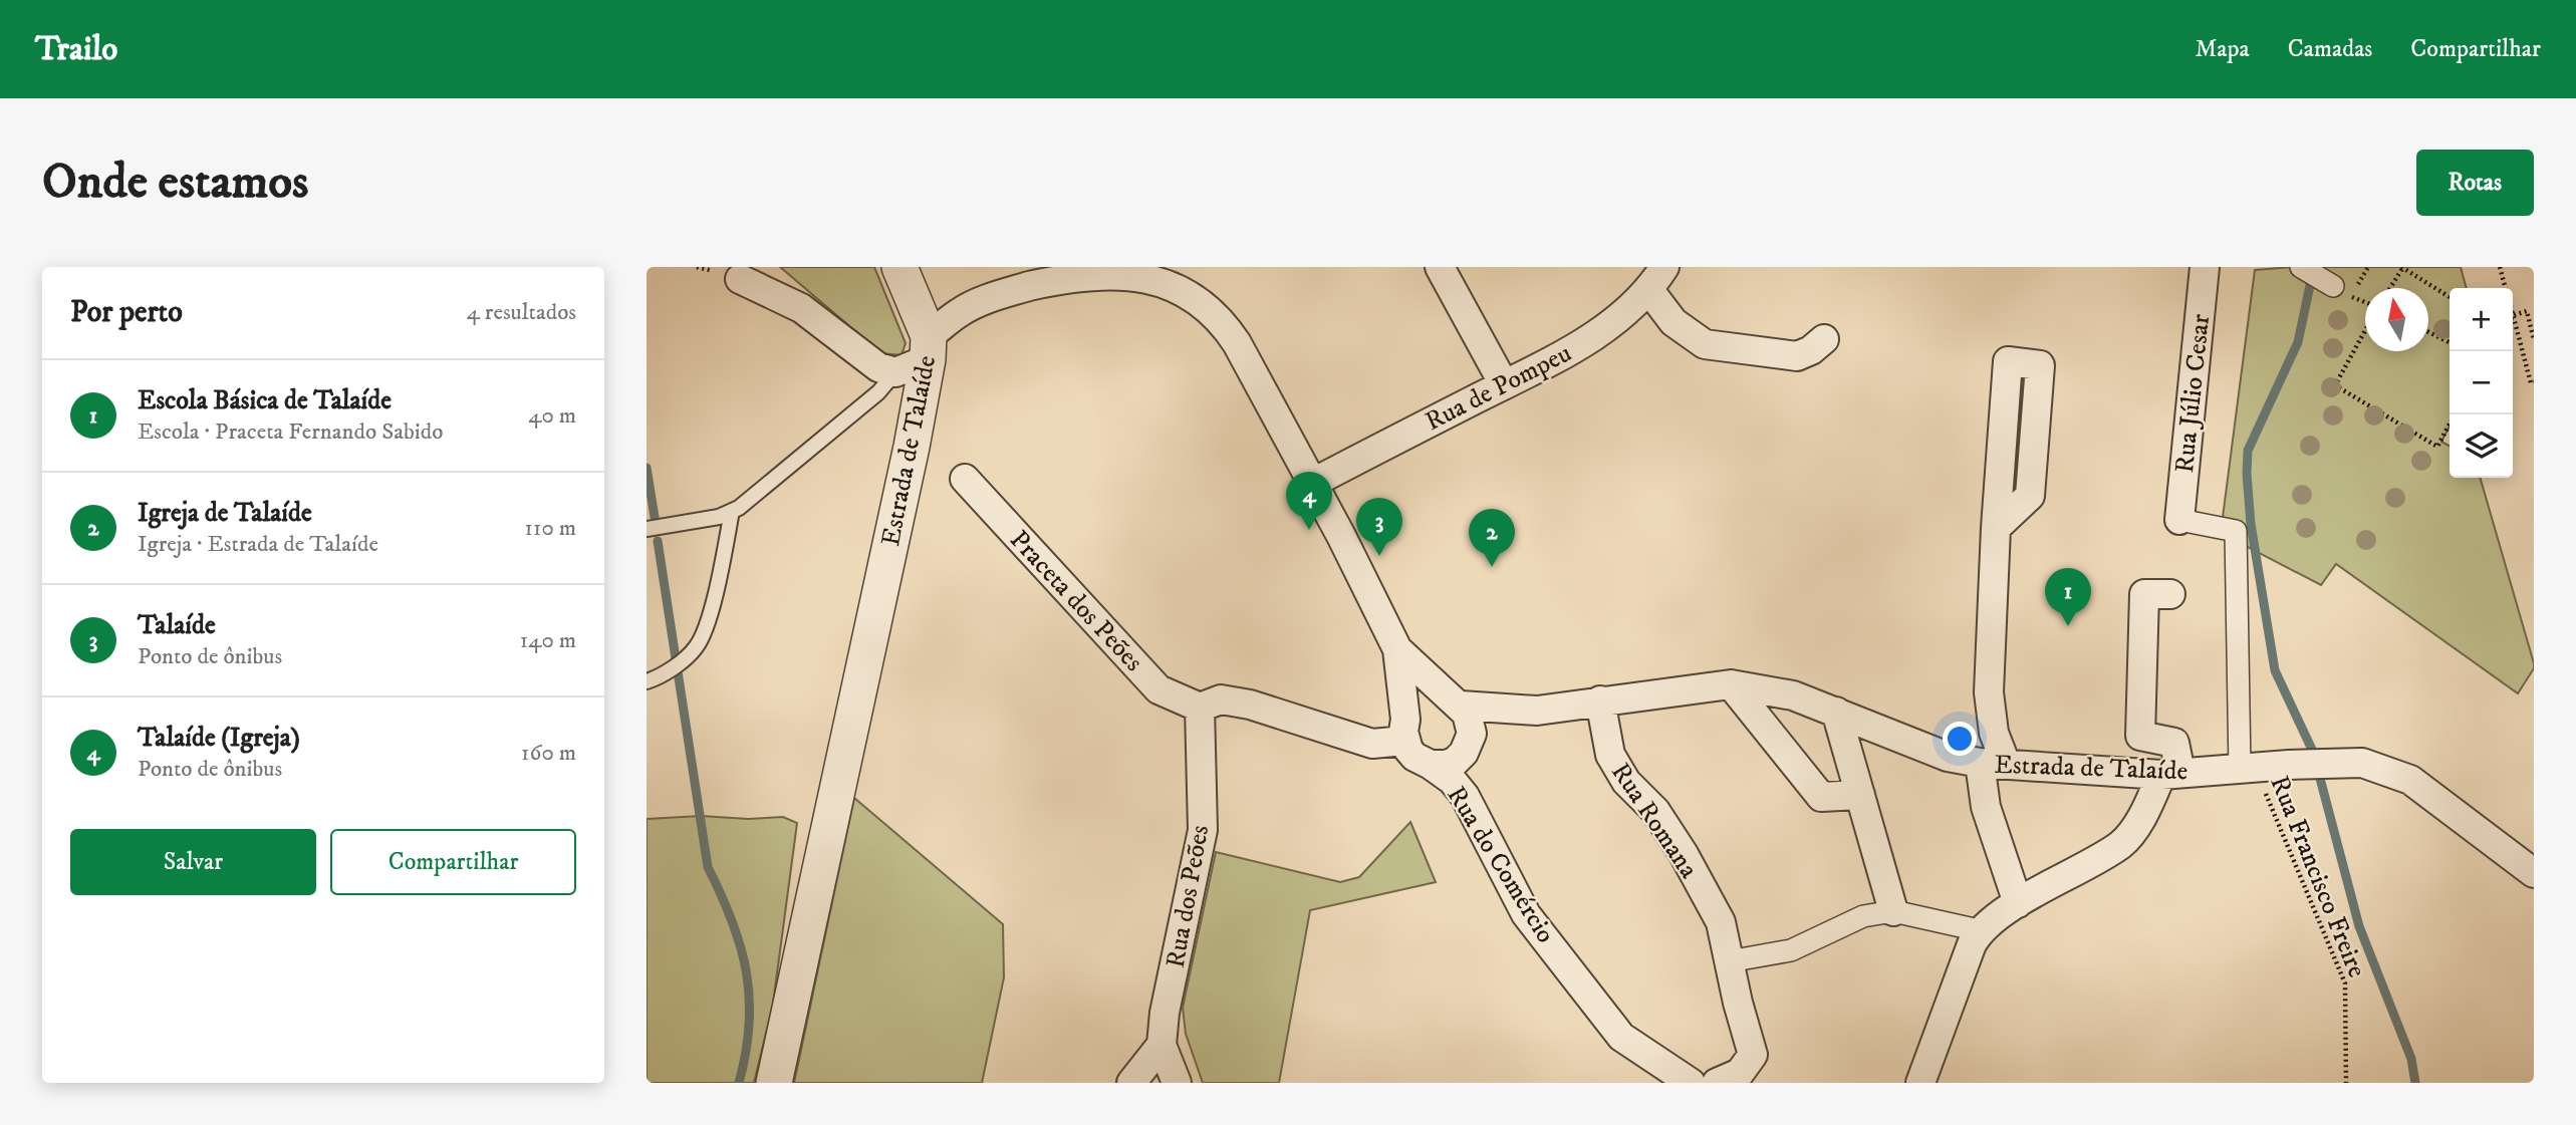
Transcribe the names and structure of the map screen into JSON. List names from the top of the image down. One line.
{"streets":{"street":["Rua de Pompeu","Rua Júlio Cesar","Estrada de Talaíde","Praceta dos Peões","Rua Romana","Rua do Comércio","Rua dos Peões"],"path":["Rua Francisco Freire"]},"crossings":[["Rua de Pompeu","Estrada de Talaíde"],["Estrada de Talaíde","Rua Romana"],["Estrada de Talaíde","Rua do Comércio"],["Estrada de Talaíde","Rua Francisco Freire"],["Praceta dos Peões","Rua dos Peões"]],"north":"top","page":{"header":"Trailo","nav":["Mapa","Camadas","Compartilhar"],"buttons":["Rotas",["Salvar","Compartilhar"]],"title":"Onde estamos","heading":["Por perto","4 resultados"],"map_buttons":["+","−"],"list":[{"mark":"1","name":"Escola Básica de Talaíde","note":"Escola · Praceta Fernando Sabido","value":"40 m"},{"mark":"2","name":"Igreja de Talaíde","note":"Igreja · Estrada de Talaíde","value":"110 m"},{"mark":"3","name":"Talaíde","note":"Ponto de ônibus","value":"140 m"},{"mark":"4","name":"Talaíde (Igreja)","note":"Ponto de ônibus","value":"160 m"}],"pins":["4","3","2","1"]}}
